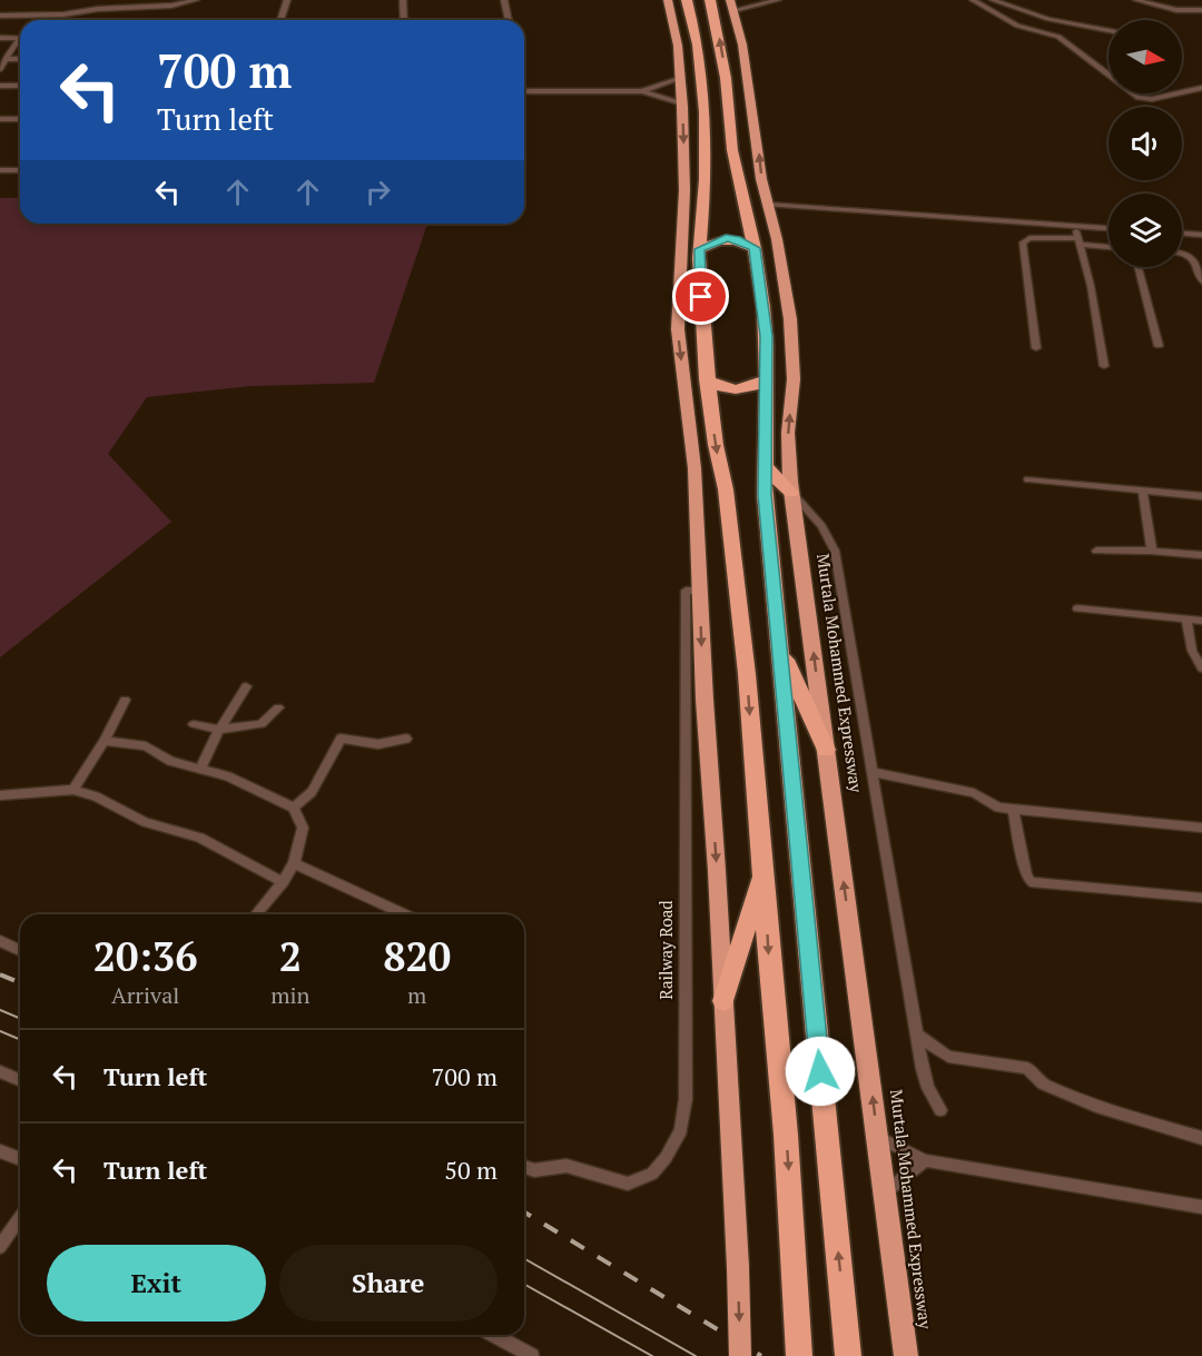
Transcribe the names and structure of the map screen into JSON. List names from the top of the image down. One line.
{"streets":{"highway":["Murtala Mohammed Expressway"],"street":["Railway Road"]},"north":"right","page":{"turn":["700 m","Turn left"],"eta":["20:36","Arrival","2","min","820","m"],"list":[{"name":"Turn left","value":"700 m"},{"name":"Turn left","value":"50 m"}],"buttons":["Exit","Share"]}}
